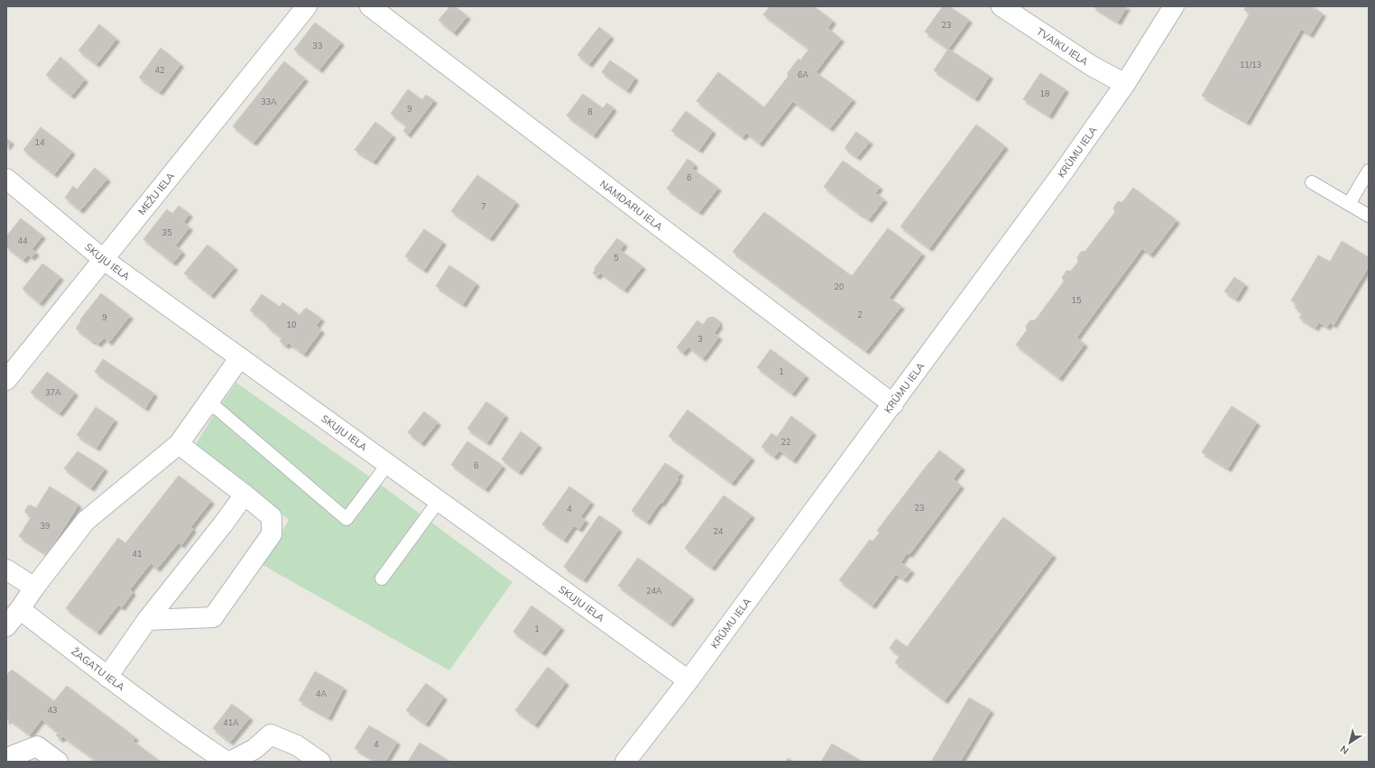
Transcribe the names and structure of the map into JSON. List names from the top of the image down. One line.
{"streets":{"street":["TVAIKU IELA","KRŪMU IELA","MEŽU IELA","NAMDARU IELA","SKUJU IELA","ŽAGATU IELA"]},"crossings":[["TVAIKU IELA","KRŪMU IELA"],["KRŪMU IELA","NAMDARU IELA"],["KRŪMU IELA","SKUJU IELA"],["MEŽU IELA","SKUJU IELA"]],"house_numbers":["23","33","11/13","42","6A","18","33A","9","8","14","6","7","35","44","5","20","15","2","9","10","3","1","37A","22","6","23","4","39","24","41","24A","1","4A","43","41A","4"],"north":"bottom left"}
